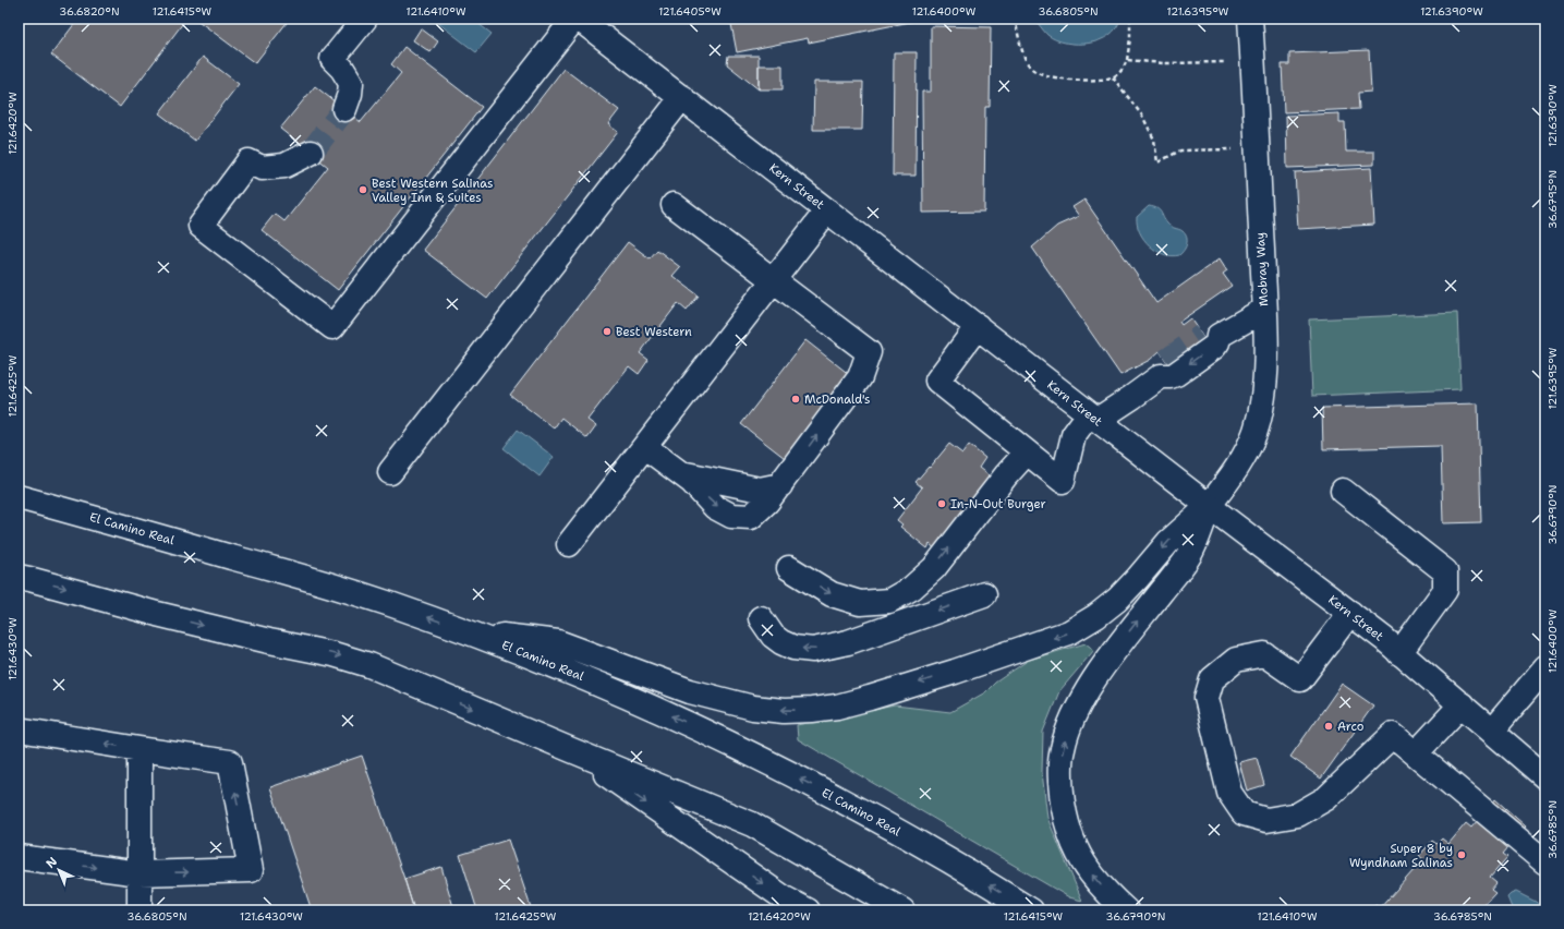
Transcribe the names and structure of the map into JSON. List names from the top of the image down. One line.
{"streets":{"main road":["Kern Street","Mobray Way","El Camino Real"]},"crossings":[["Kern Street","Mobray Way"]],"places":["Best Western Salinas Valley Inn & Suites","Best Western","McDonald's","In-N-Out Burger","Arco","Super 8 by Wyndham Salinas"],"north":"top left","coordinates":["36.6820°N","121.6415°W","121.6410°W","121.6405°W","121.6400°W","36.6805°N","121.6395°W","121.6390°W","121.6420°W","36.6795°N","121.6425°W","36.6790°N","121.6430°W","36.6785°N"]}
